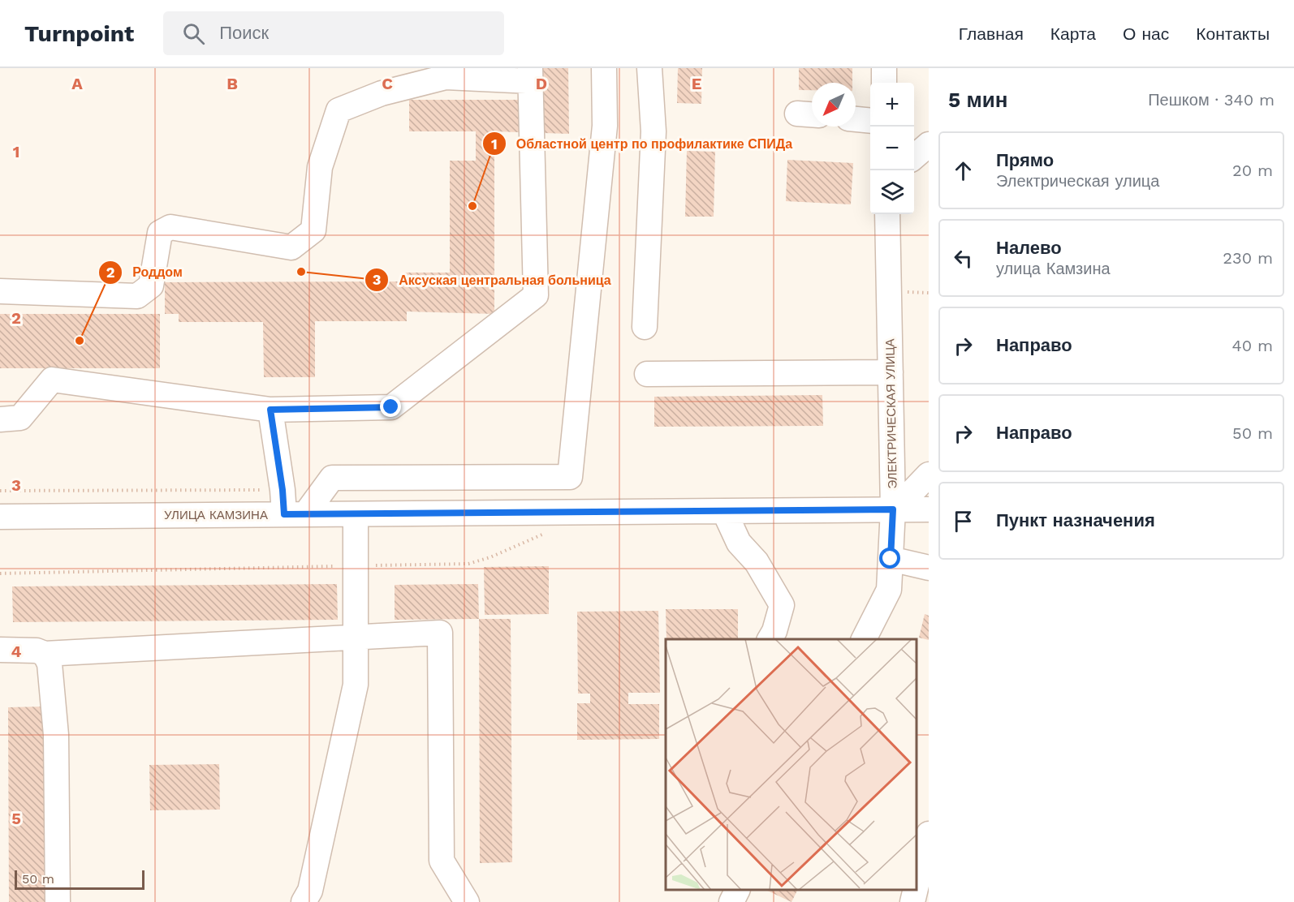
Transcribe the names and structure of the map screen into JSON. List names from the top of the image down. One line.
{"streets":{"street":["ЭЛЕКТРИЧЕСКАЯ УЛИЦА","УЛИЦА КАМЗИНА"]},"crossings":[["ЭЛЕКТРИЧЕСКАЯ УЛИЦА","УЛИЦА КАМЗИНА"]],"places":["Областной центр по профилактике СПИДа","Аксуская центральная больница","Роддом"],"scale_bar":"50 m","north":"bottom left","page":{"header":"Turnpoint","search":"Поиск","nav":["Главная","Карта","О нас","Контакты"],"heading":["5 мин","Пешком · 340 m"],"map_buttons":["+","−"],"list":[["Прямо","Электрическая улица","20 m"],["Налево","улица Камзина","230 m"],["Направо","40 m"],["Направо","50 m"],"Пункт назначения"],"scale":"50 m"},"grid":{"columns":["A","B","C","D","E"],"rows":["1","2","3","4","5"]}}
